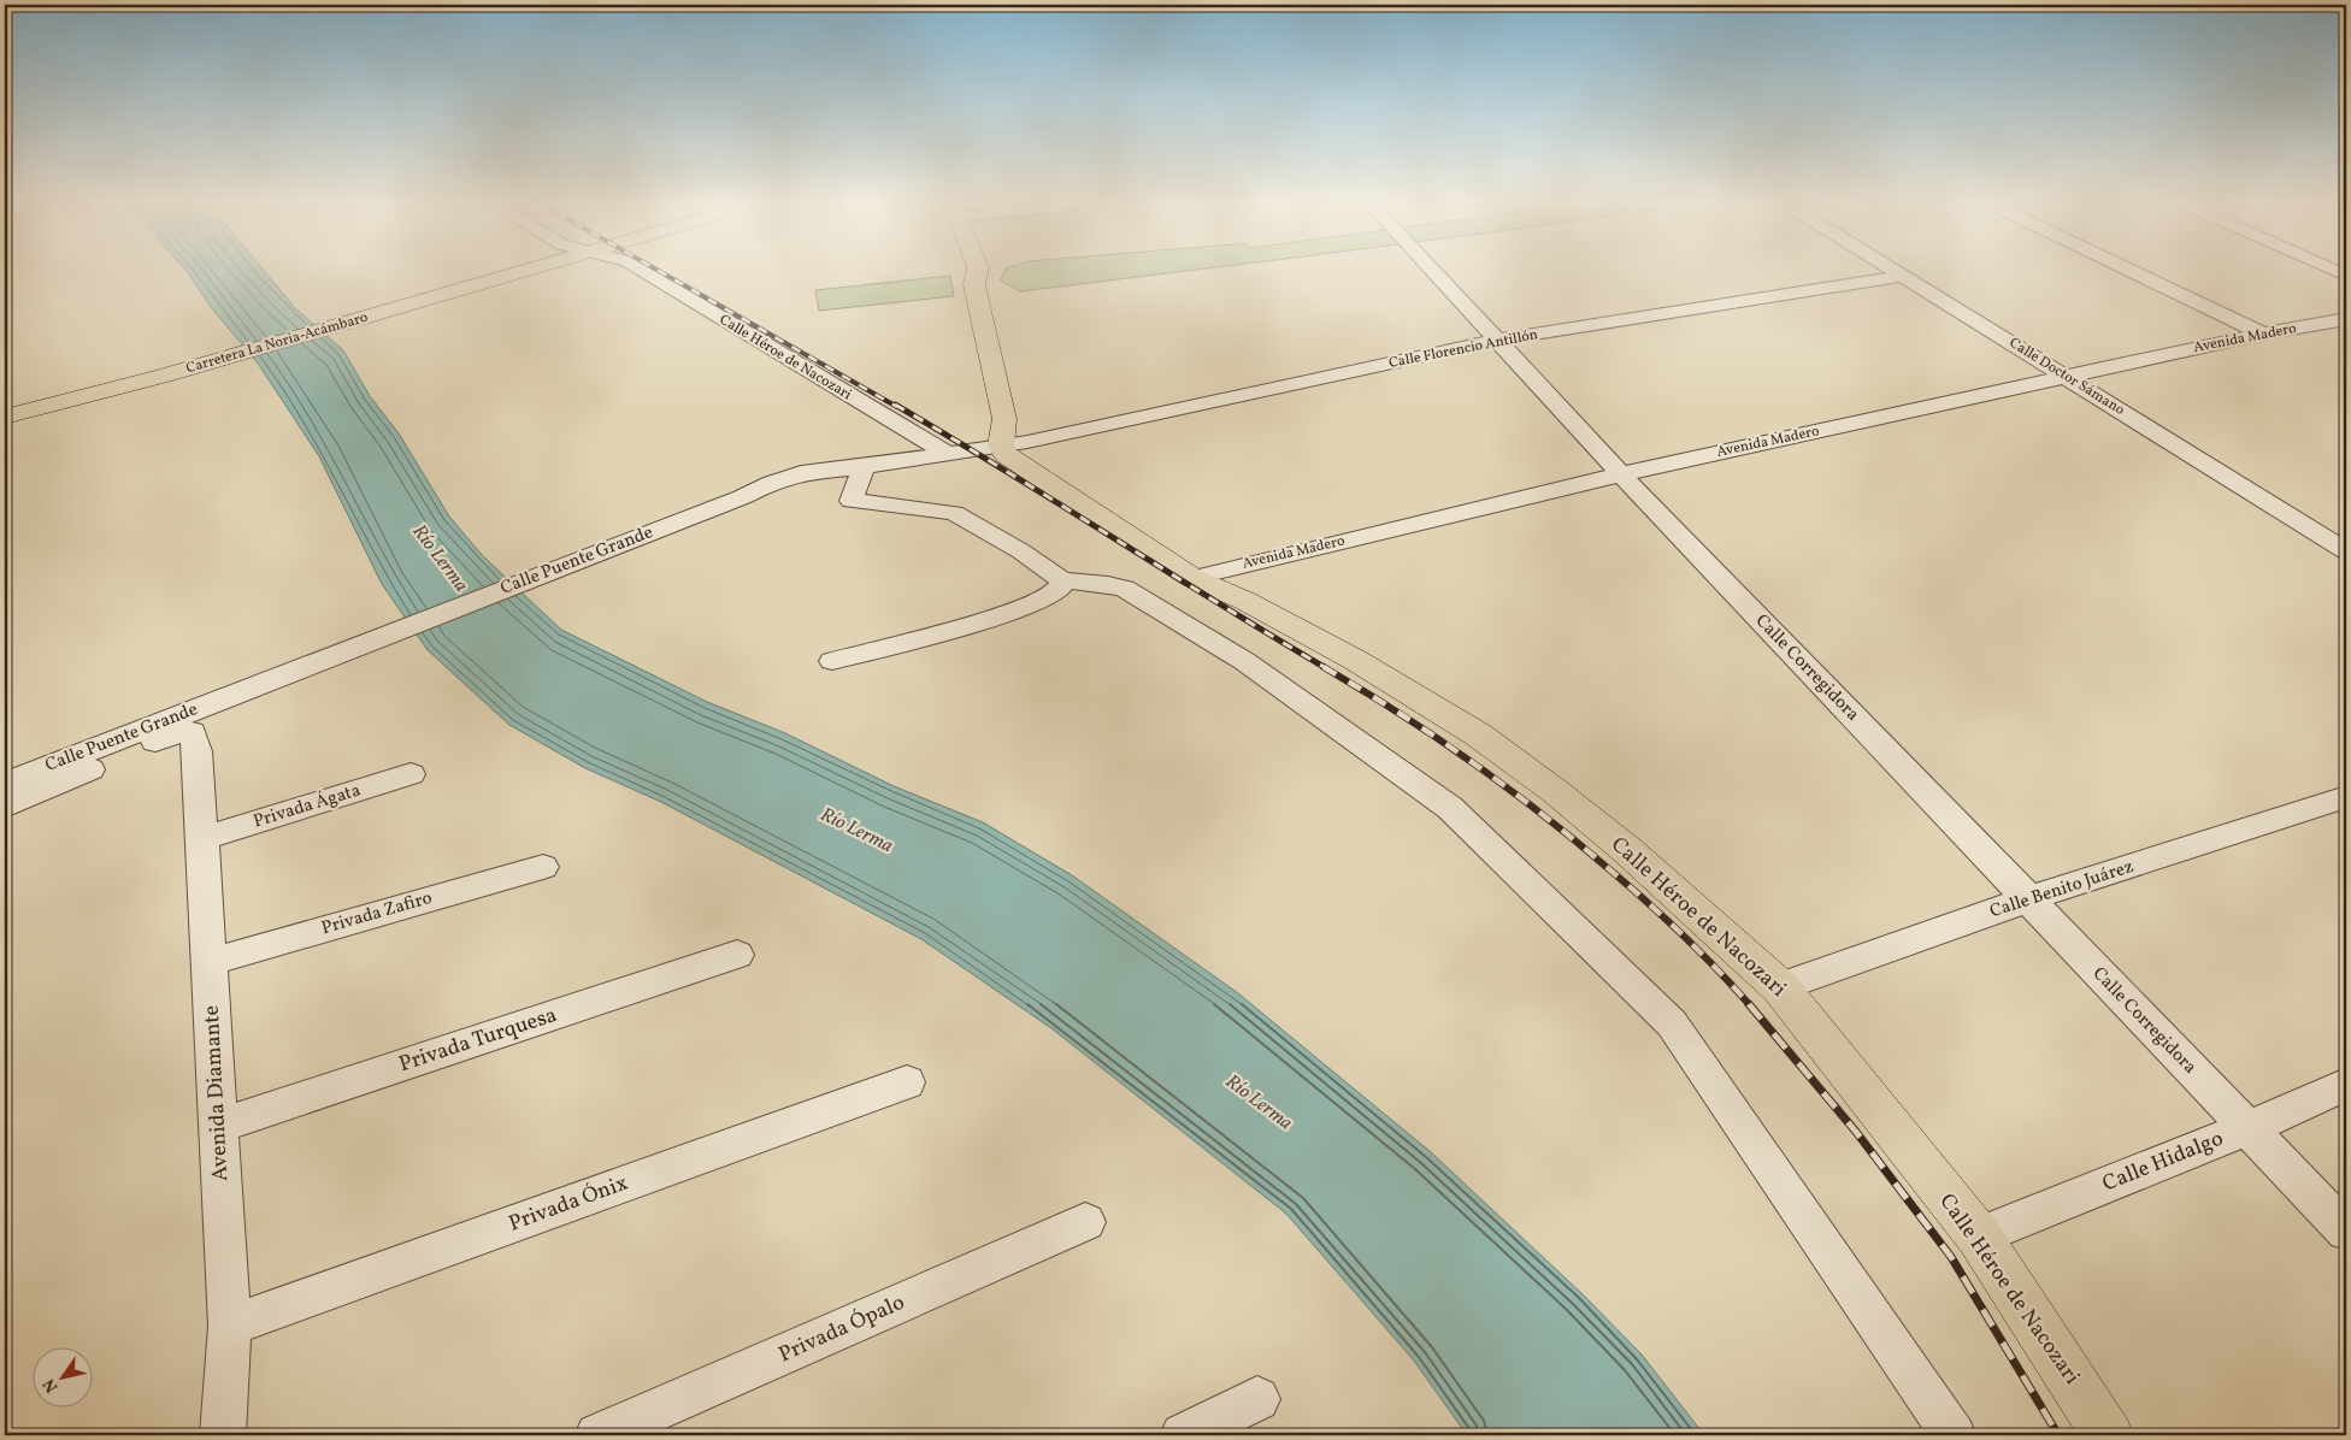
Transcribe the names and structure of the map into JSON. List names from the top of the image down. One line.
{"streets":{"main road":["Carretera La Noria-Acámbaro","Calle Héroe de Nacozari"],"street":["Avenida Madero","Calle Florencio Antillón","Calle Doctor Sámano","Calle Puente Grande","Calle Corregidora","Privada Ágata","Calle Benito Juárez","Privada Zafiro","Privada Turquesa","Avenida Diamante","Calle Hidalgo","Privada Ónix","Privada Ópalo"]},"crossings":[["Avenida Madero","Calle Héroe de Nacozari"],["Avenida Madero","Calle Doctor Sámano"],["Avenida Madero","Calle Corregidora"],["Calle Florencio Antillón","Calle Héroe de Nacozari"],["Calle Florencio Antillón","Calle Doctor Sámano"],["Calle Florencio Antillón","Calle Puente Grande"],["Calle Florencio Antillón","Calle Corregidora"],["Calle Héroe de Nacozari","Calle Puente Grande"],["Calle Héroe de Nacozari","Calle Benito Juárez"],["Calle Héroe de Nacozari","Calle Hidalgo"],["Calle Corregidora","Calle Benito Juárez"],["Calle Corregidora","Calle Hidalgo"],["Privada Ágata","Avenida Diamante"],["Privada Zafiro","Avenida Diamante"],["Privada Turquesa","Avenida Diamante"],["Avenida Diamante","Privada Ónix"]],"water":["Río Lerma"],"north":"bottom left"}
